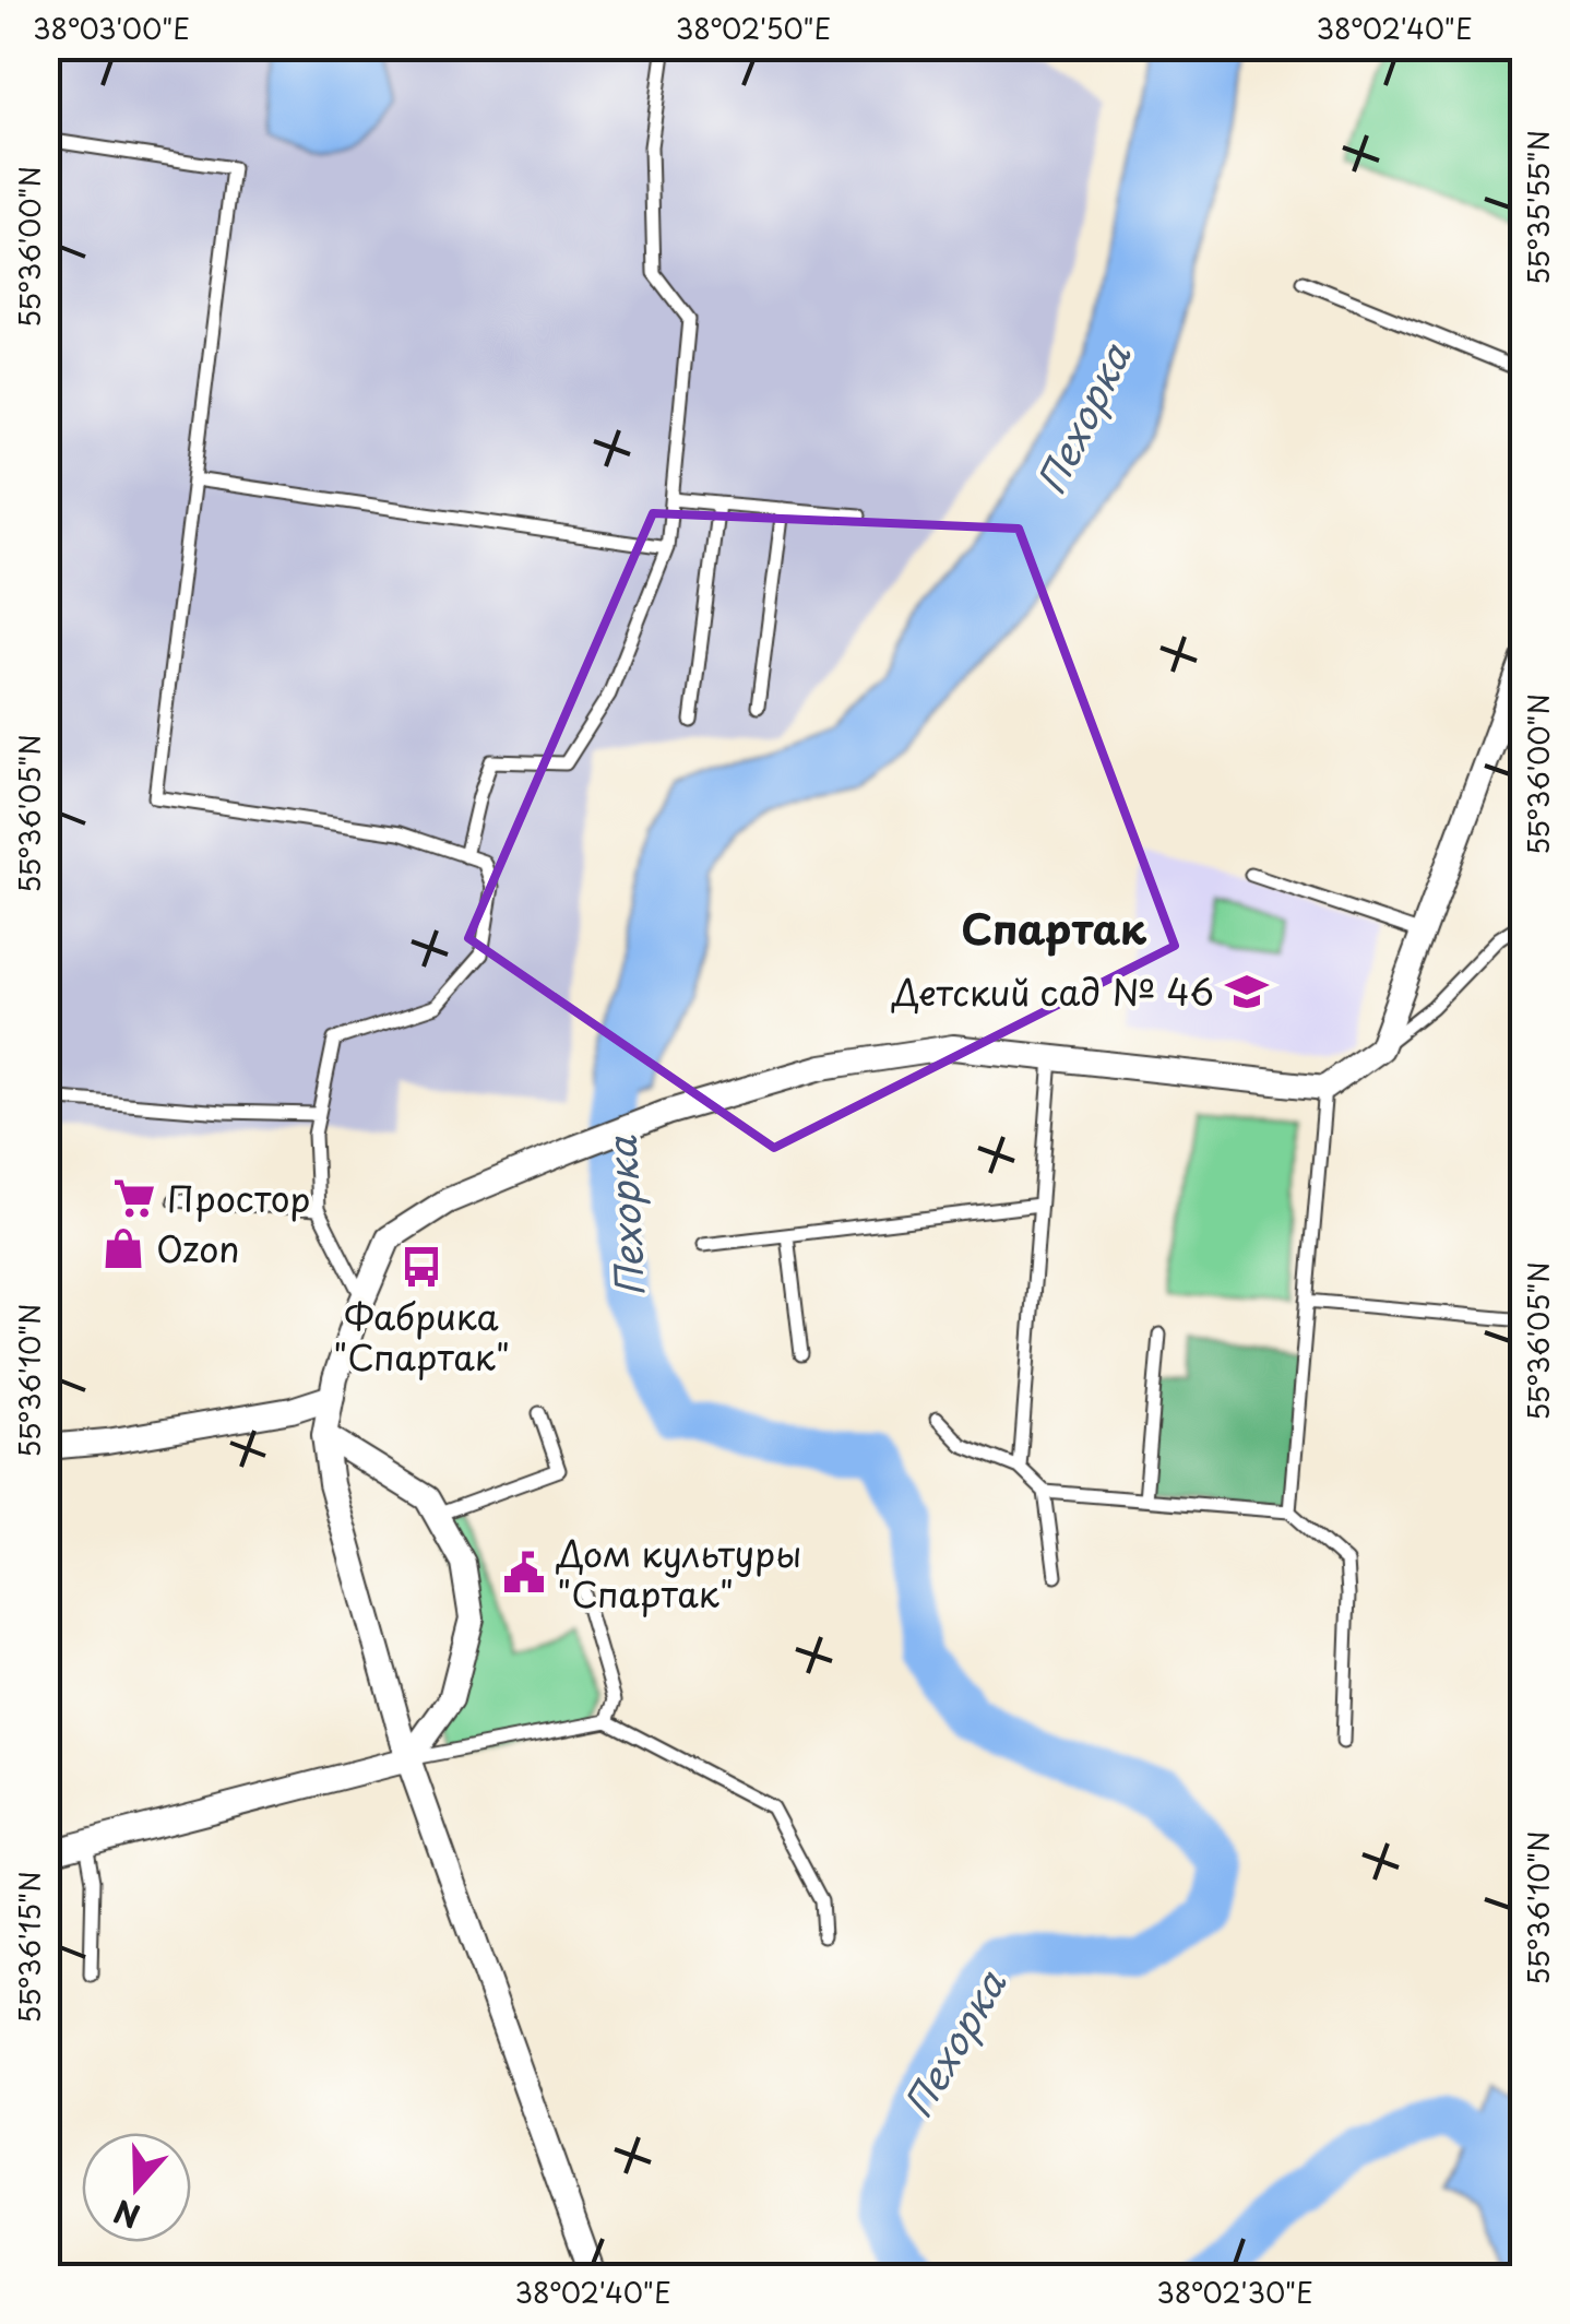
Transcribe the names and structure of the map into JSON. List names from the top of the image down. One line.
{"districts":["Спартак"],"water":["Пехорка"],"places":{"school or university":["Детский сад № 46"],"supermarket":["Простор"],"shop":["Ozon"],"bus stop":["Фабрика \"Спартак\""],"public building":["Дом культуры \"Спартак\""]},"north":"bottom","coordinates":["38°03'00\"E","38°02'50\"E","38°02'40\"E","55°35'55\"N","55°36'00\"N","55°36'05\"N","55°36'10\"N","55°36'15\"N","38°02'30\"E"]}
